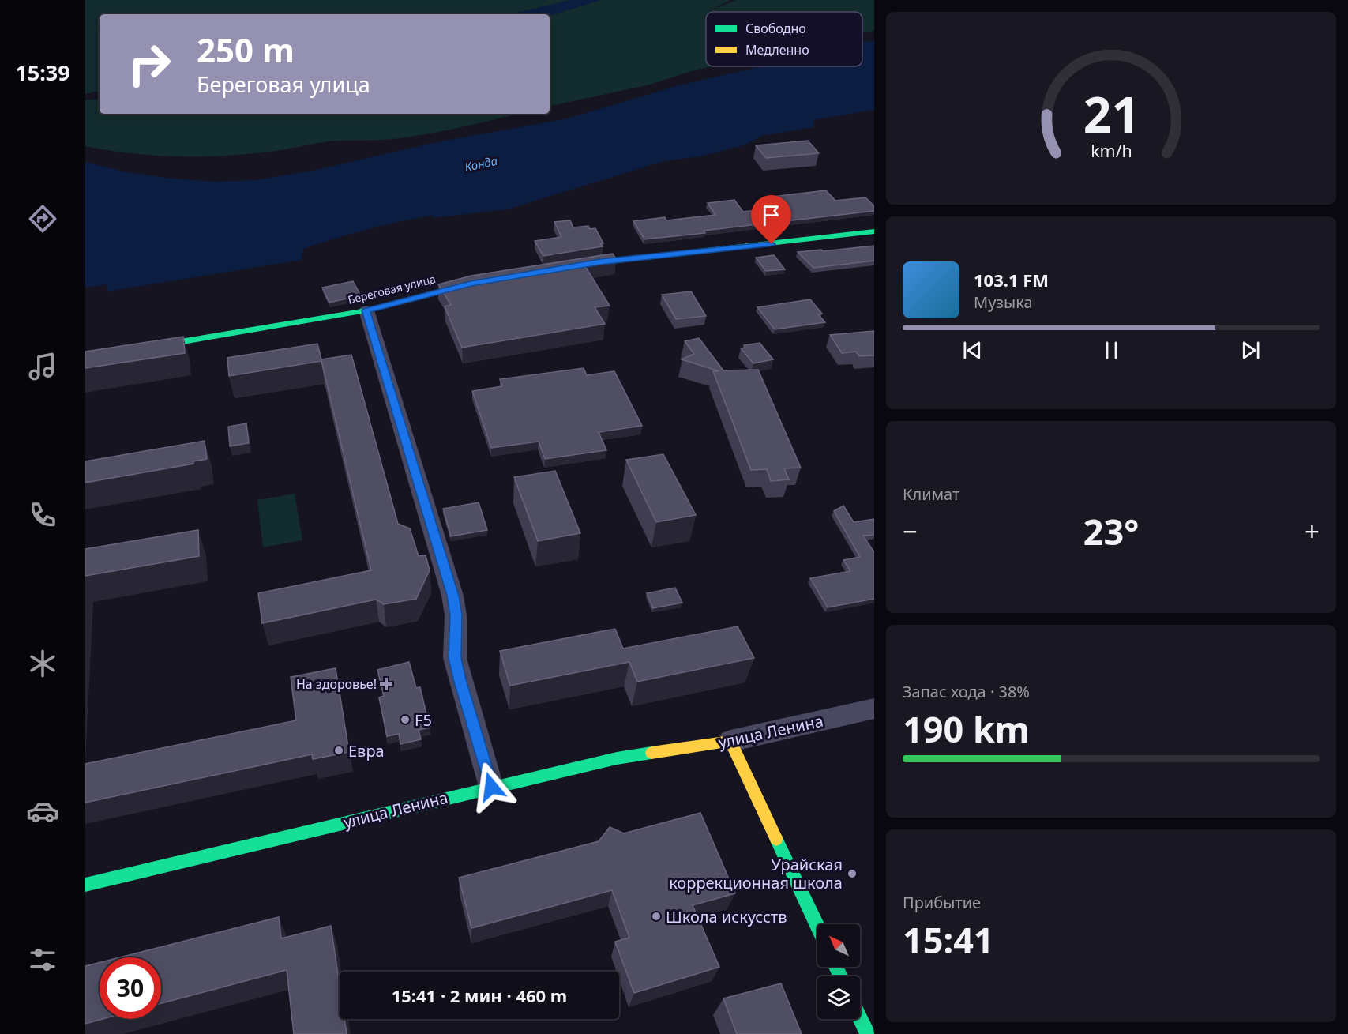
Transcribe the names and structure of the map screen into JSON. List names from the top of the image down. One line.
{"streets":{"street":["Береговая улица","улица Ленина"]},"water":["Конда"],"places":{"health":["На здоровье!"],"other":["F5","Евра","Урайская коррекционная школа","Школа искусств"]},"legend":["Свободно","Медленно"],"north":"top left","page":{"tabs":"15:39","turn":["250 m","Береговая улица"],"song":["103.1 FM","Музыка"],"tile":["Климат",["Запас хода · 38%","190 km"],["Прибытие","15:41"]],"heat":["−","23°","+"],"limit":"30","trip":"15:41 · 2 мин · 460 m","gauge":["21","km/h"]}}
